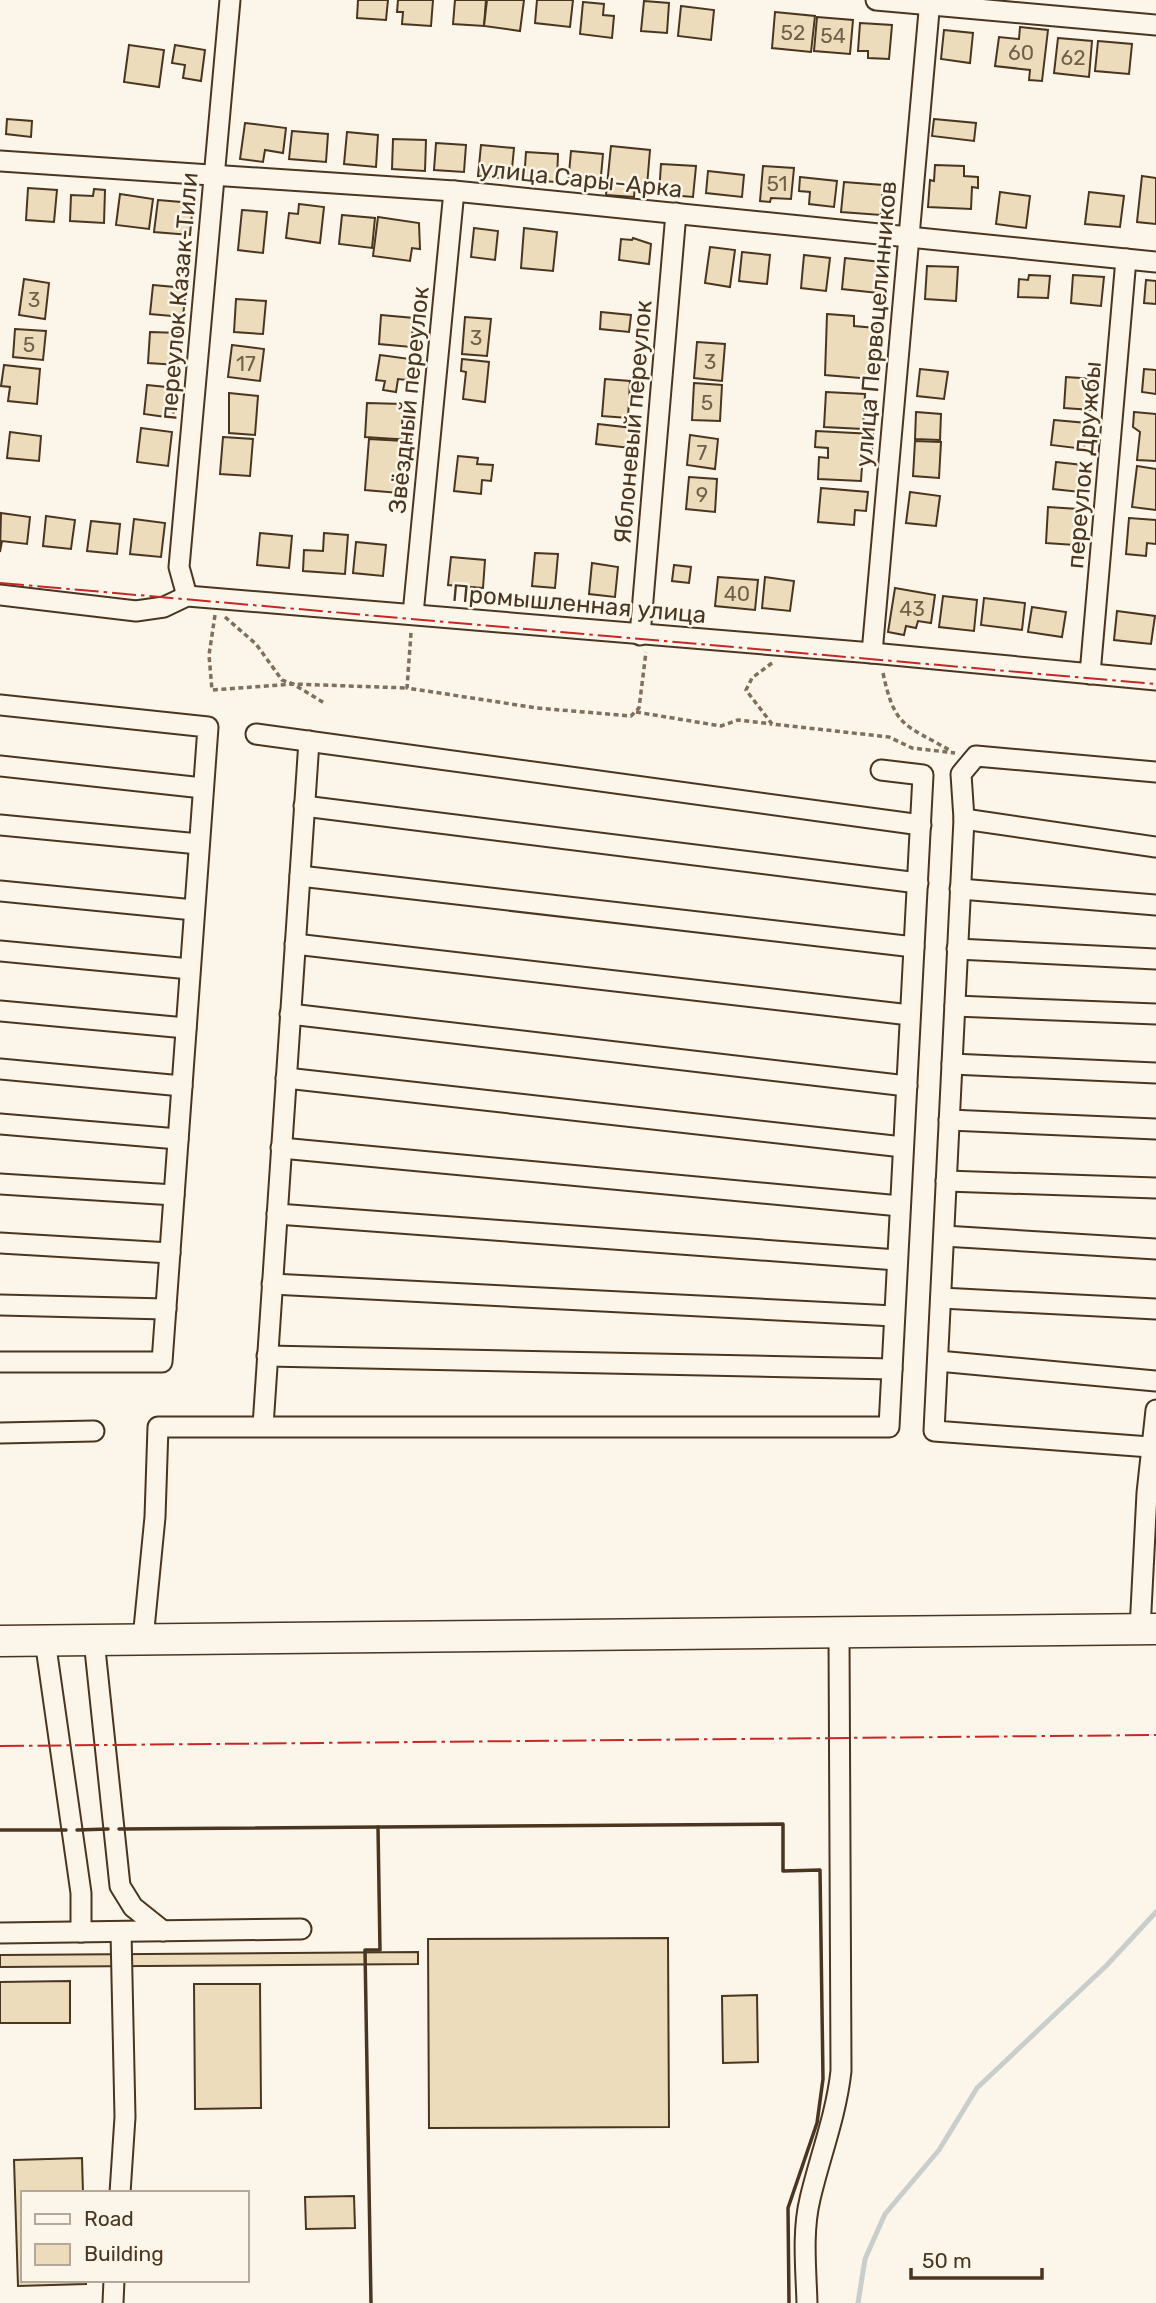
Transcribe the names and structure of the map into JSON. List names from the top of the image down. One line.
{"streets":{"lane":["улица Сары-Арка","переулок Казак-Тили","улица Первоцелинников","Звёздный переулок","Яблоневый переулок","переулок Дружбы","Промышленная улица"]},"crossings":[["улица Сары-Арка","переулок Казак-Тили"],["улица Сары-Арка","улица Первоцелинников"],["улица Сары-Арка","Звёздный переулок"],["улица Сары-Арка","Яблоневый переулок"],["улица Сары-Арка","переулок Дружбы"],["переулок Казак-Тили","Промышленная улица"],["улица Первоцелинников","Промышленная улица"],["Звёздный переулок","Промышленная улица"],["Яблоневый переулок","Промышленная улица"],["переулок Дружбы","Промышленная улица"]],"house_numbers":["52","54","60","62","51","3","3","5","3","17","5","7","9","40","43"],"legend":["Road","Building"],"scale_bar":"50 m"}
